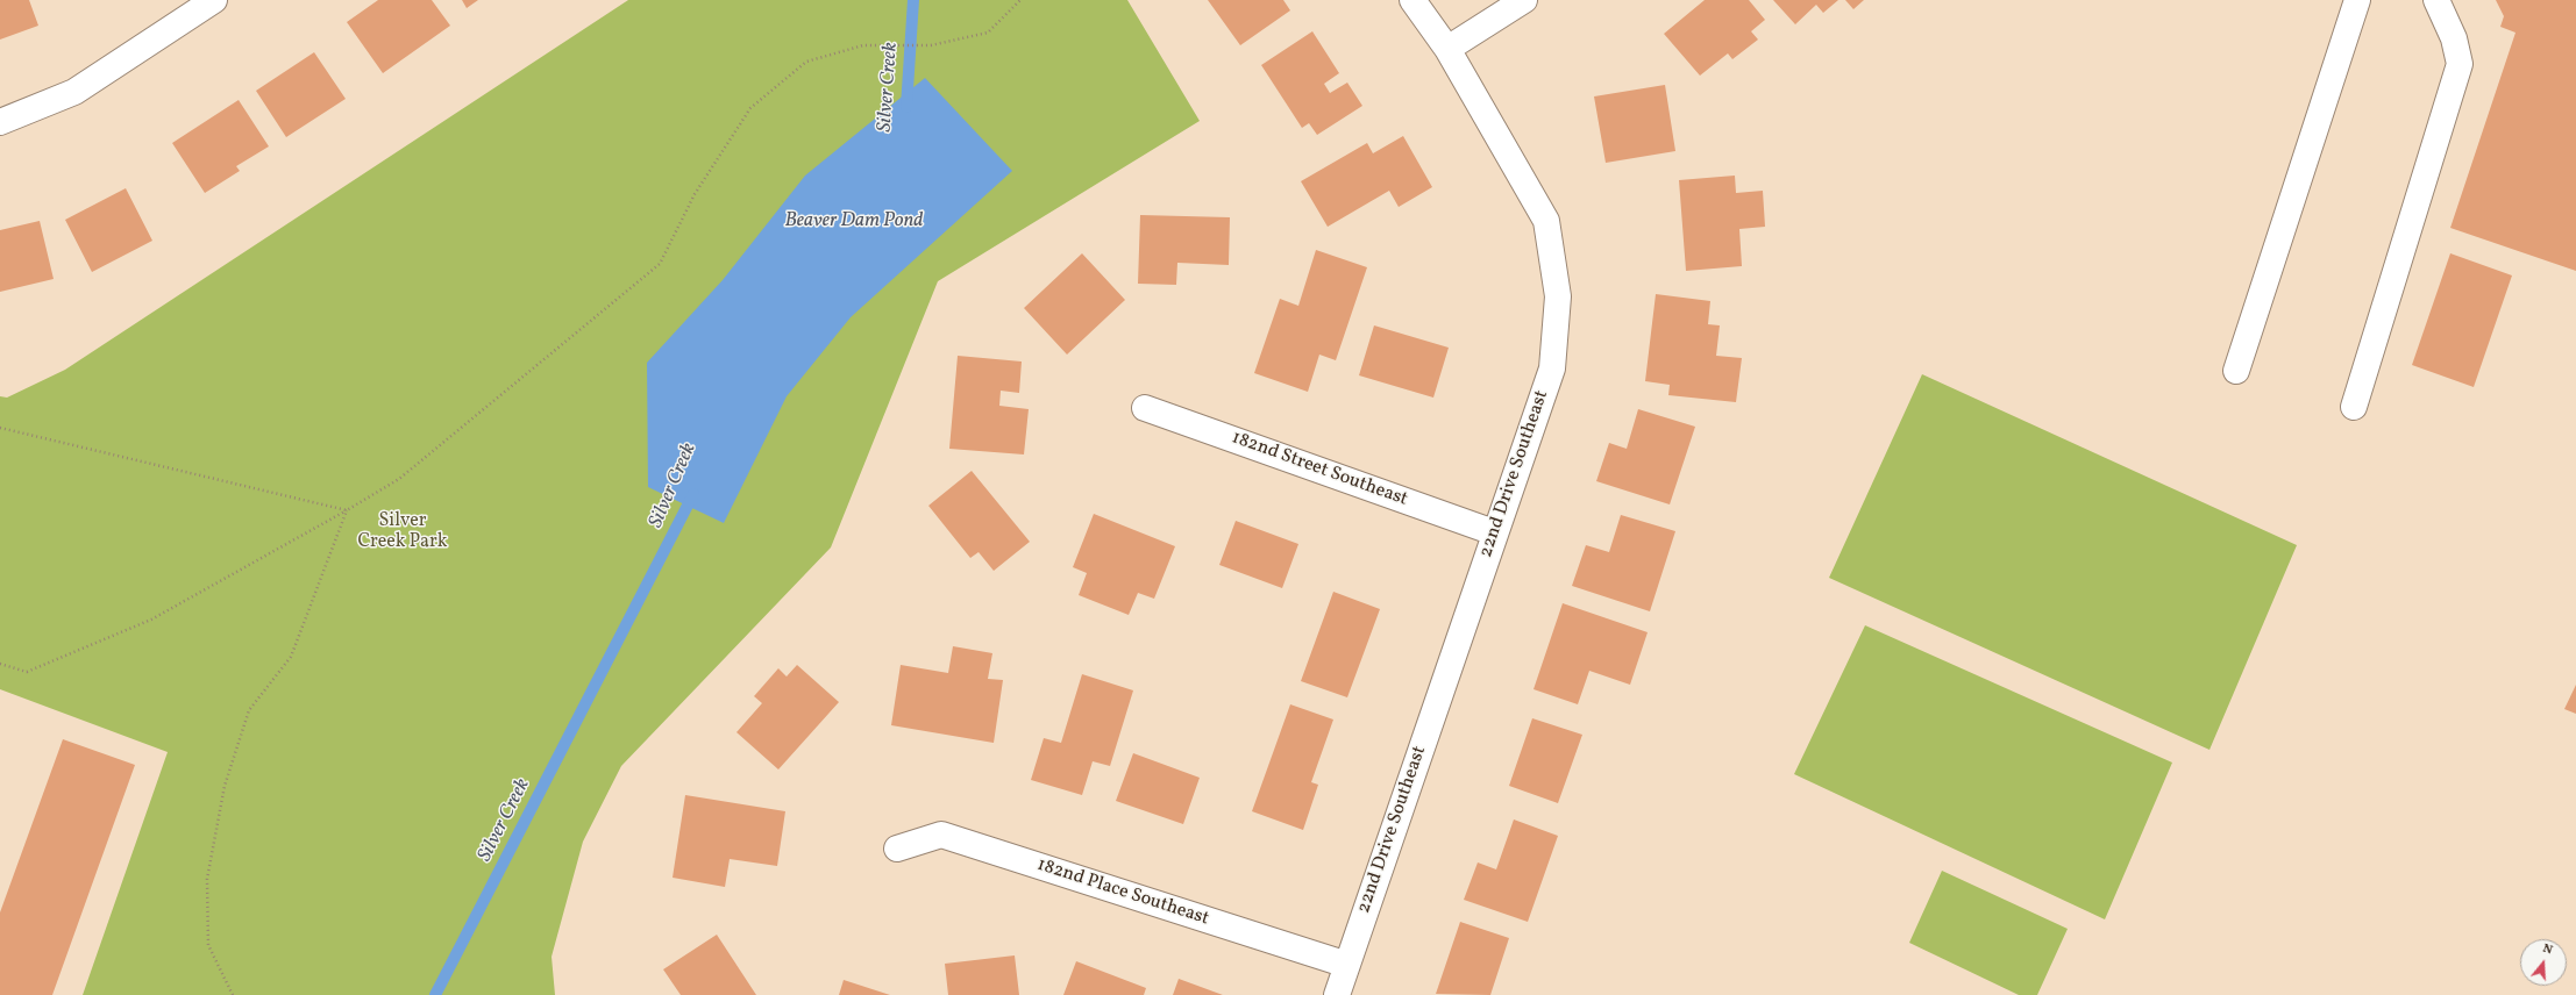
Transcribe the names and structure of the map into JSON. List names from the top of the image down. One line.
{"streets":{"street":["182nd Street Southeast","22nd Drive Southeast","182nd Place Southeast"]},"crossings":[["182nd Street Southeast","22nd Drive Southeast"],["22nd Drive Southeast","182nd Place Southeast"]],"water":["Silver Creek","Beaver Dam Pond"],"parks":["Silver Creek Park"],"north":"top"}
